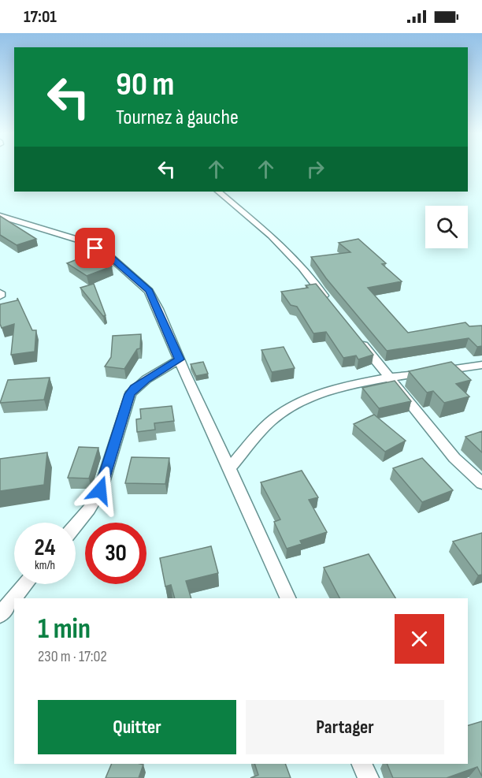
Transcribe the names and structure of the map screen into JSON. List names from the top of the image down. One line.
{"page":{"status":"17:01","turn":["90 m","Tournez à gauche"],"speed":"24 km/h","limit":"30","heading":["1 min","230 m · 17:02"],"buttons":["Quitter","Partager"]}}
